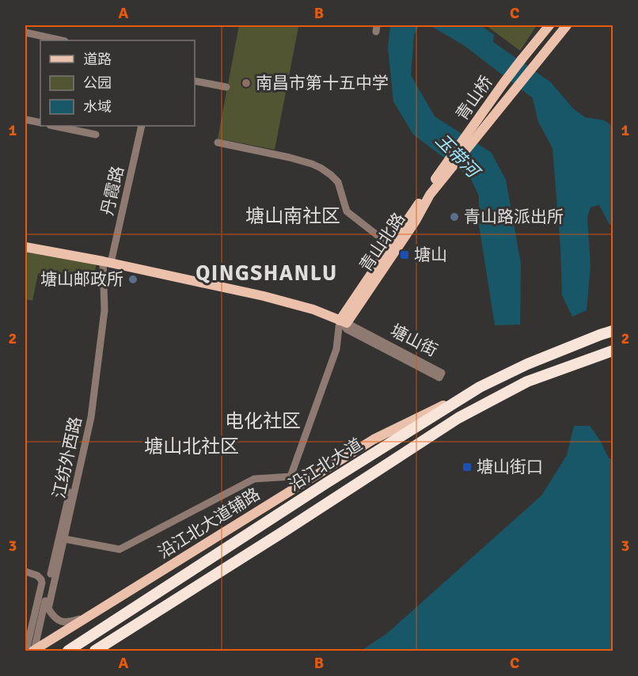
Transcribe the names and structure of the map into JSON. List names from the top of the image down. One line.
{"streets":{"highway":["沿江北大道"],"main road":["青山桥","青山北路","塘山街","沿江北大道辅路"],"street":["丹霞路","江纺外西路"]},"crossings":[["青山桥","青山北路"],["丹霞路","塘山街"],["丹霞路","江纺外西路"],["青山北路","塘山街"],["塘山街","江纺外西路"],["江纺外西路","沿江北大道辅路"],["沿江北大道","沿江北大道辅路"]],"districts":["塘山南社区","QINGSHANLU","电化社区","塘山北社区"],"water":["玉带河"],"places":{"other":["南昌市第十五中学","青山路派出所","塘山邮政所"],"transit":["塘山","塘山街口"]},"legend":["道路","公园","水域"],"grid":{"columns":["A","B","C"],"rows":["1","2","3"]}}
